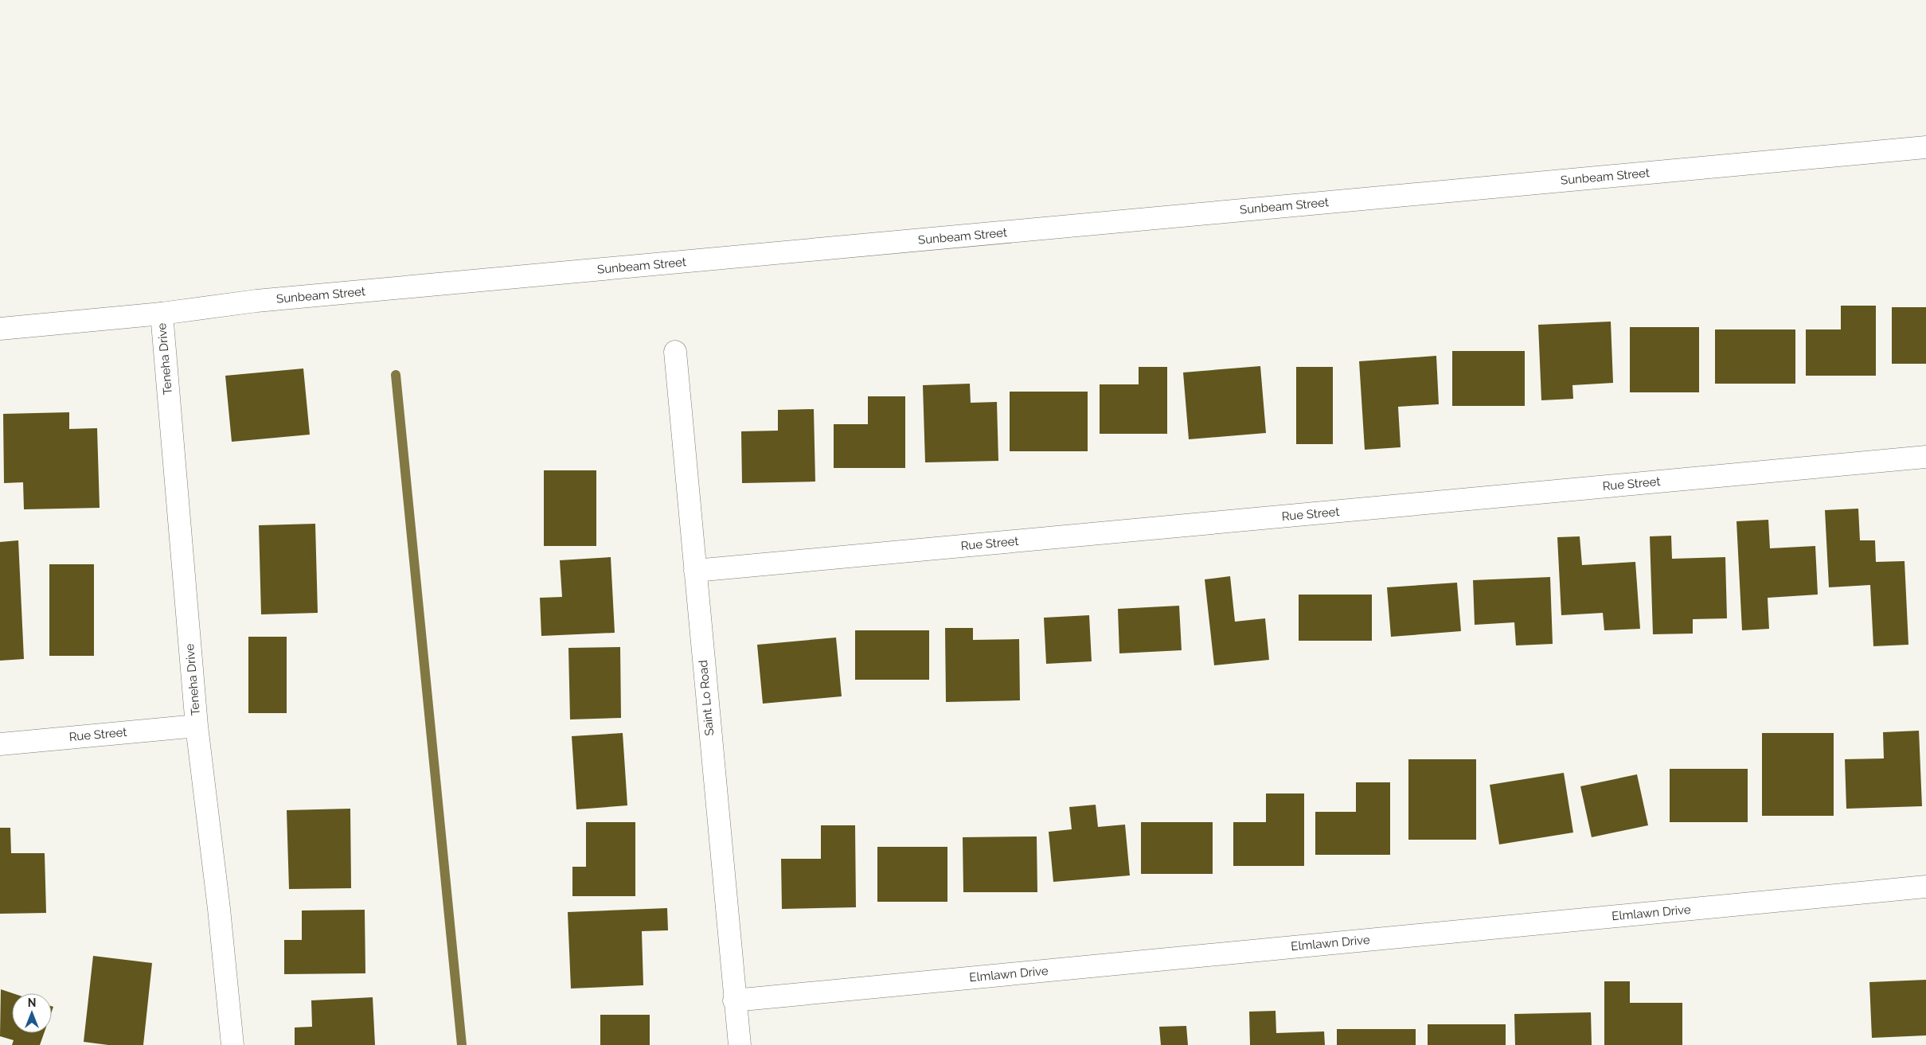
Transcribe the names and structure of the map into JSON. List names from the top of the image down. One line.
{"streets":{"street":["Sunbeam Street","Teneha Drive","Rue Street","Saint Lo Road","Elmlawn Drive"]},"crossings":[["Sunbeam Street","Teneha Drive"],["Teneha Drive","Rue Street"],["Rue Street","Saint Lo Road"],["Saint Lo Road","Elmlawn Drive"]],"north":"top"}
